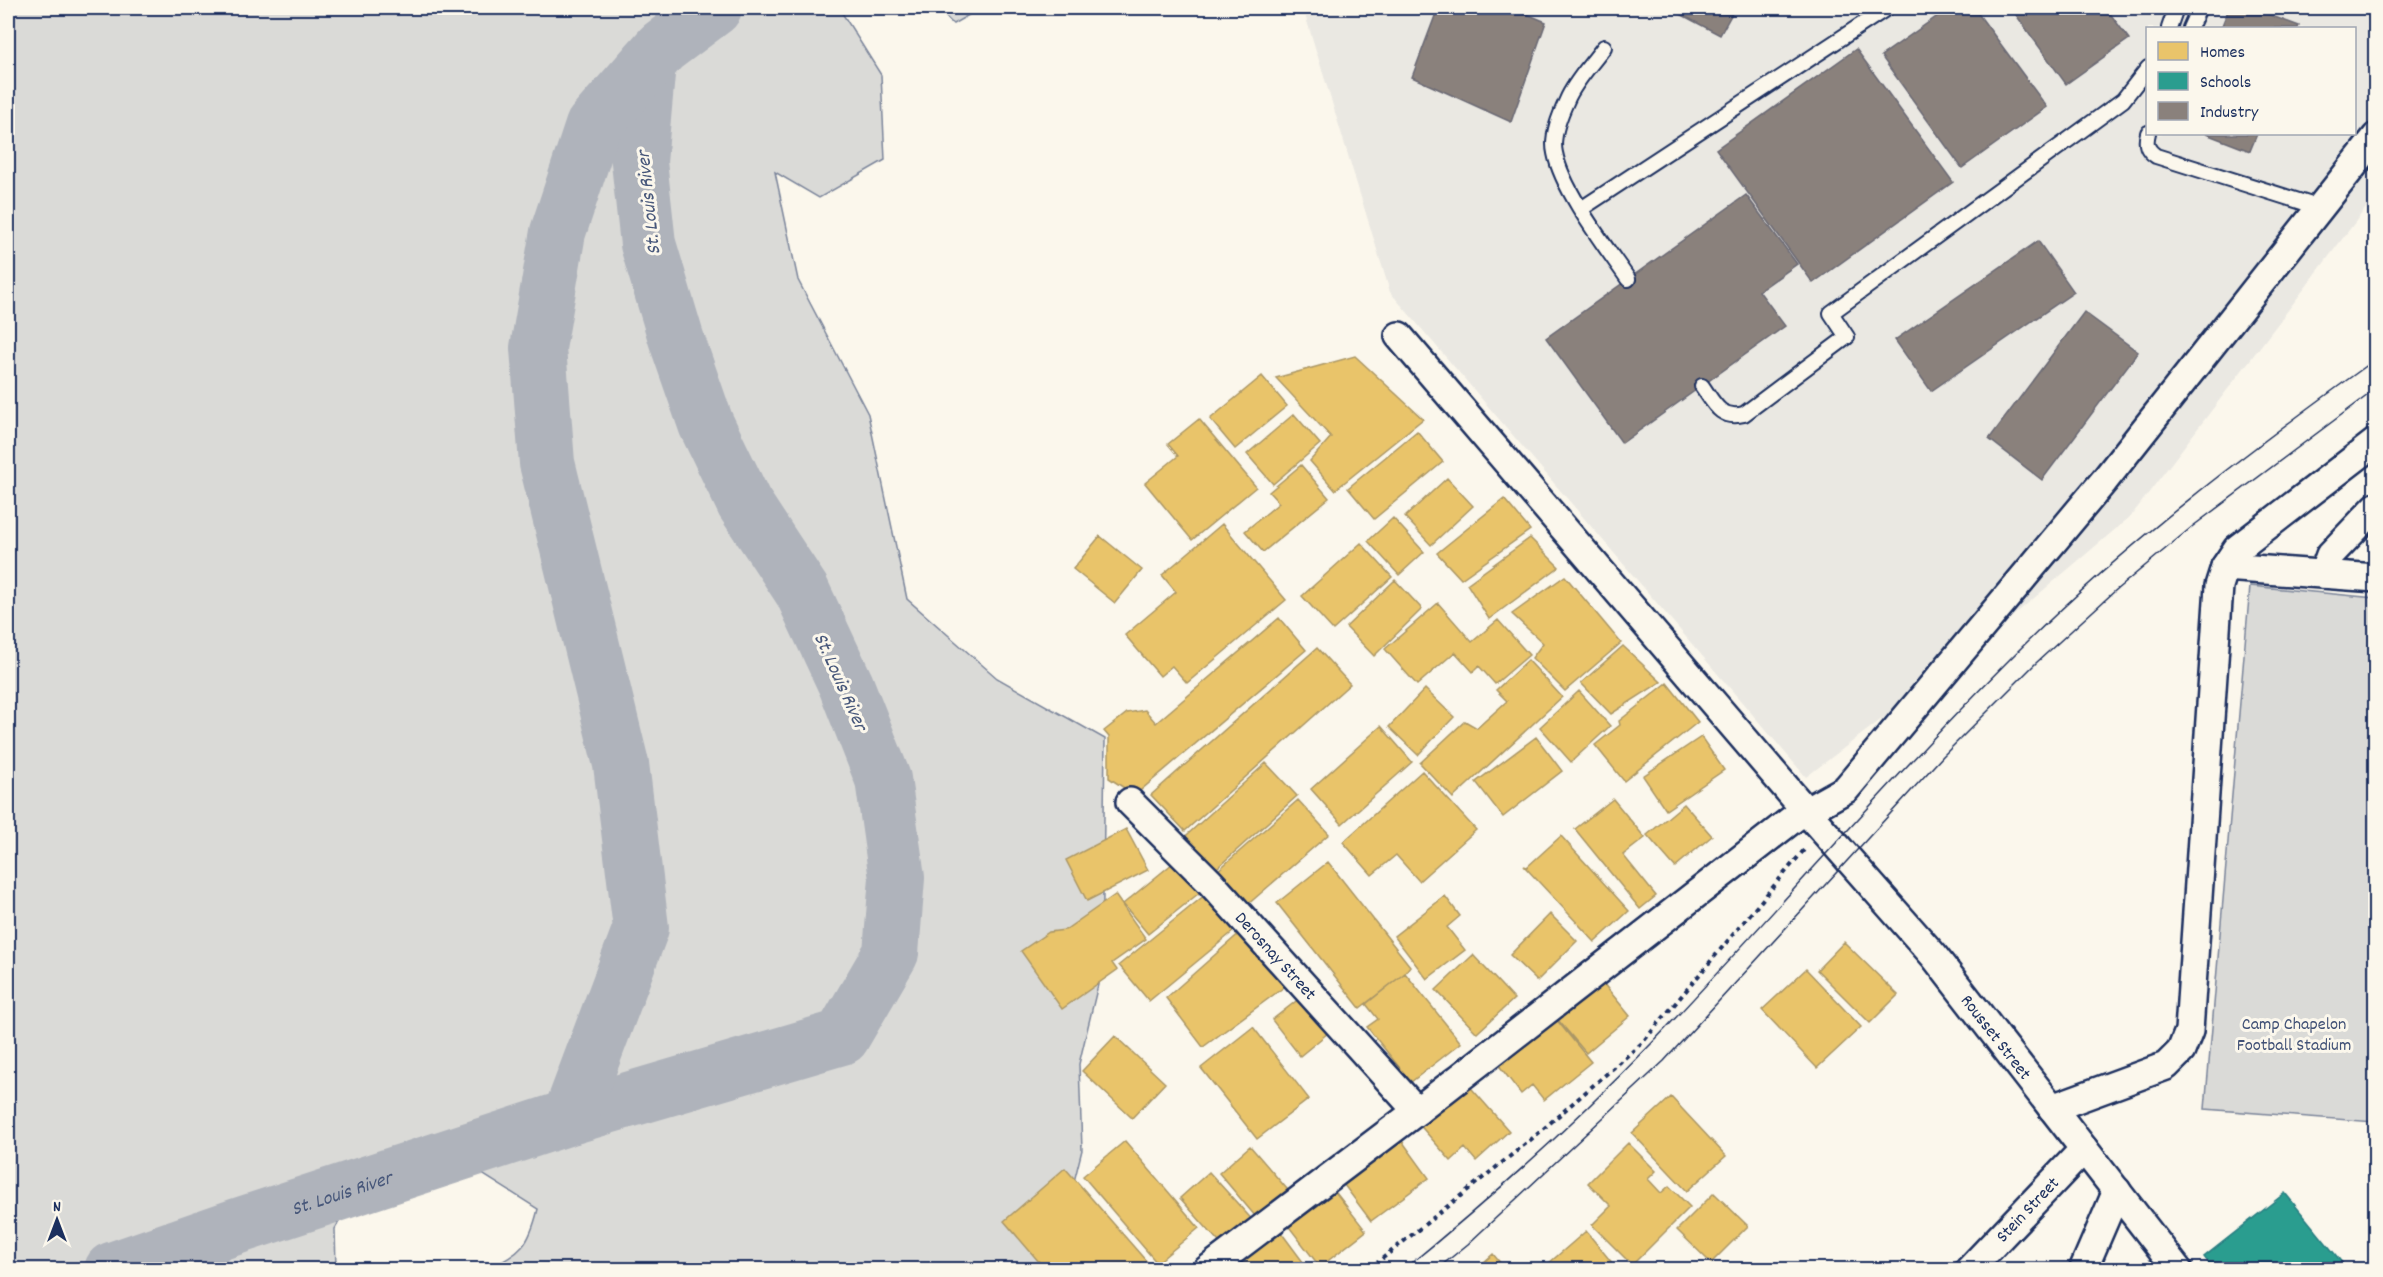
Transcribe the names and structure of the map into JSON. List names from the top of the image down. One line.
{"streets":{"street":["Derosnay Street","Rousset Street","Stein Street"]},"crossings":[["Rousset Street","Stein Street"]],"water":["St. Louis River"],"parks":["Camp Chapelon Football Stadium"],"legend":["Homes","Schools","Industry"],"north":"top"}
